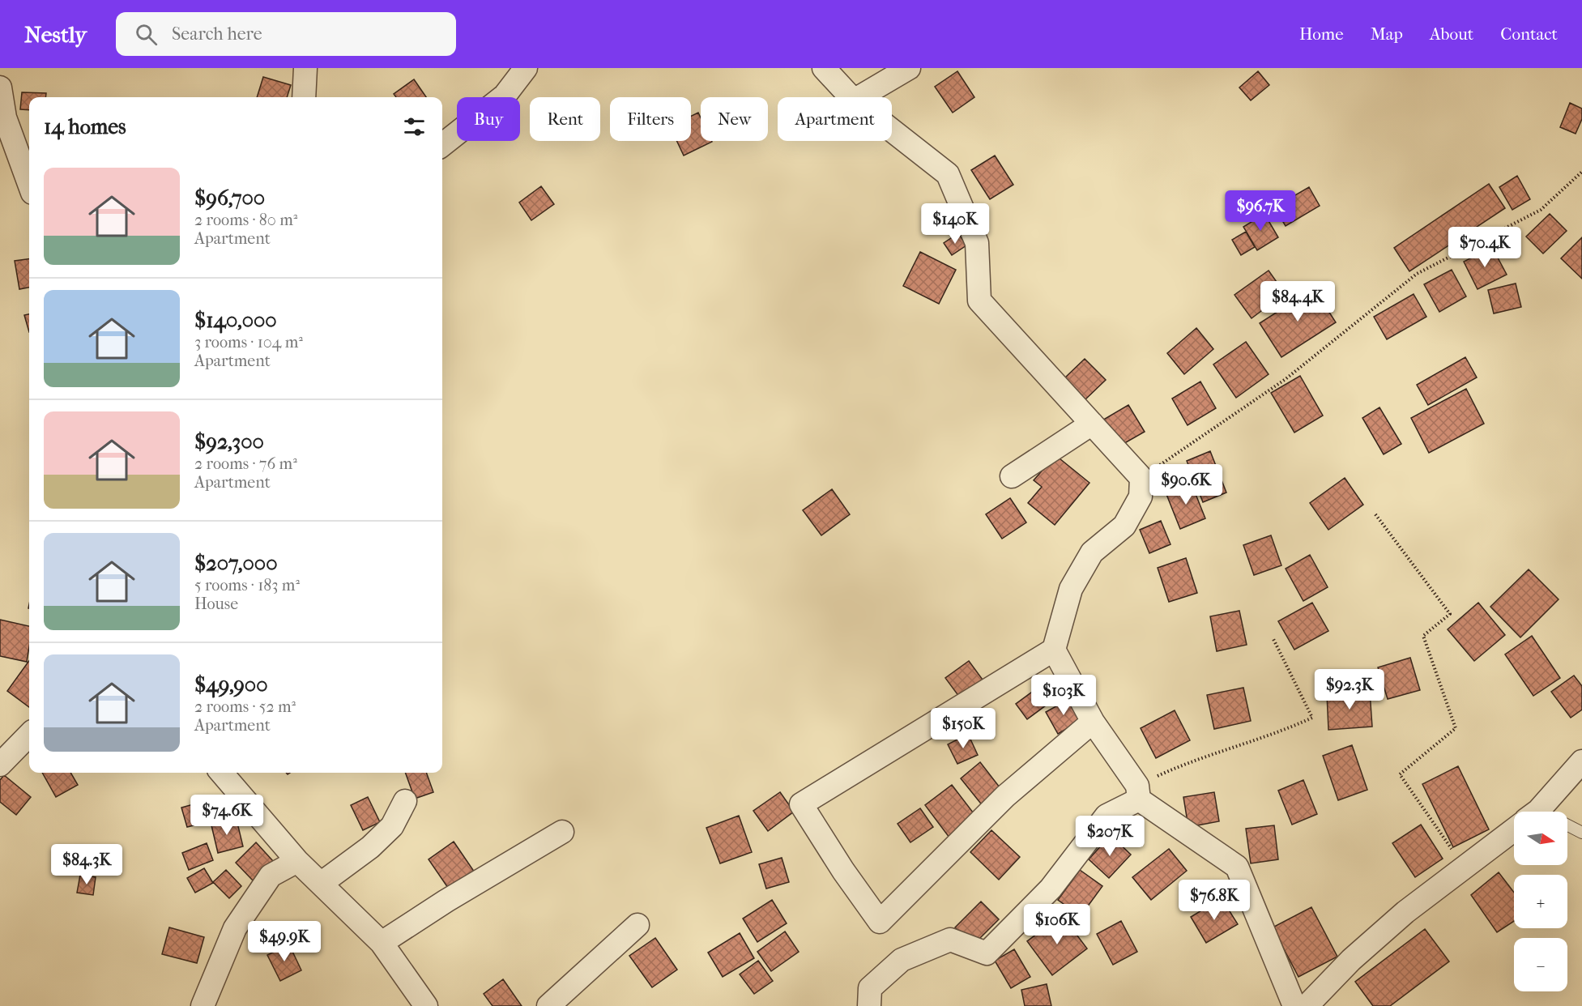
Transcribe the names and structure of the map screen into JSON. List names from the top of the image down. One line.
{"north":"right","page":{"header":"Nestly","search":"Search here","nav":["Home","Map","About","Contact"],"chip":["Buy","Rent","Filters","New","Apartment"],"heading":"14 homes","list":[{"name":"$96,700","note":"2 rooms · 80 m² · Apartment"},{"name":"$140,000","note":"3 rooms · 104 m² · Apartment"},{"name":"$92,300","note":"2 rooms · 76 m² · Apartment"},{"name":"$207,000","note":"5 rooms · 183 m² · House"},{"name":"$49,900","note":"2 rooms · 52 m² · Apartment"}],"price":["$96.7K","$140K","$70.4K","$84.4K","$90.6K","$92.3K","$103K","$150K","$74.6K","$207K","$84.3K","$76.8K","$106K","$49.9K"],"map_buttons":["+","−"]}}
